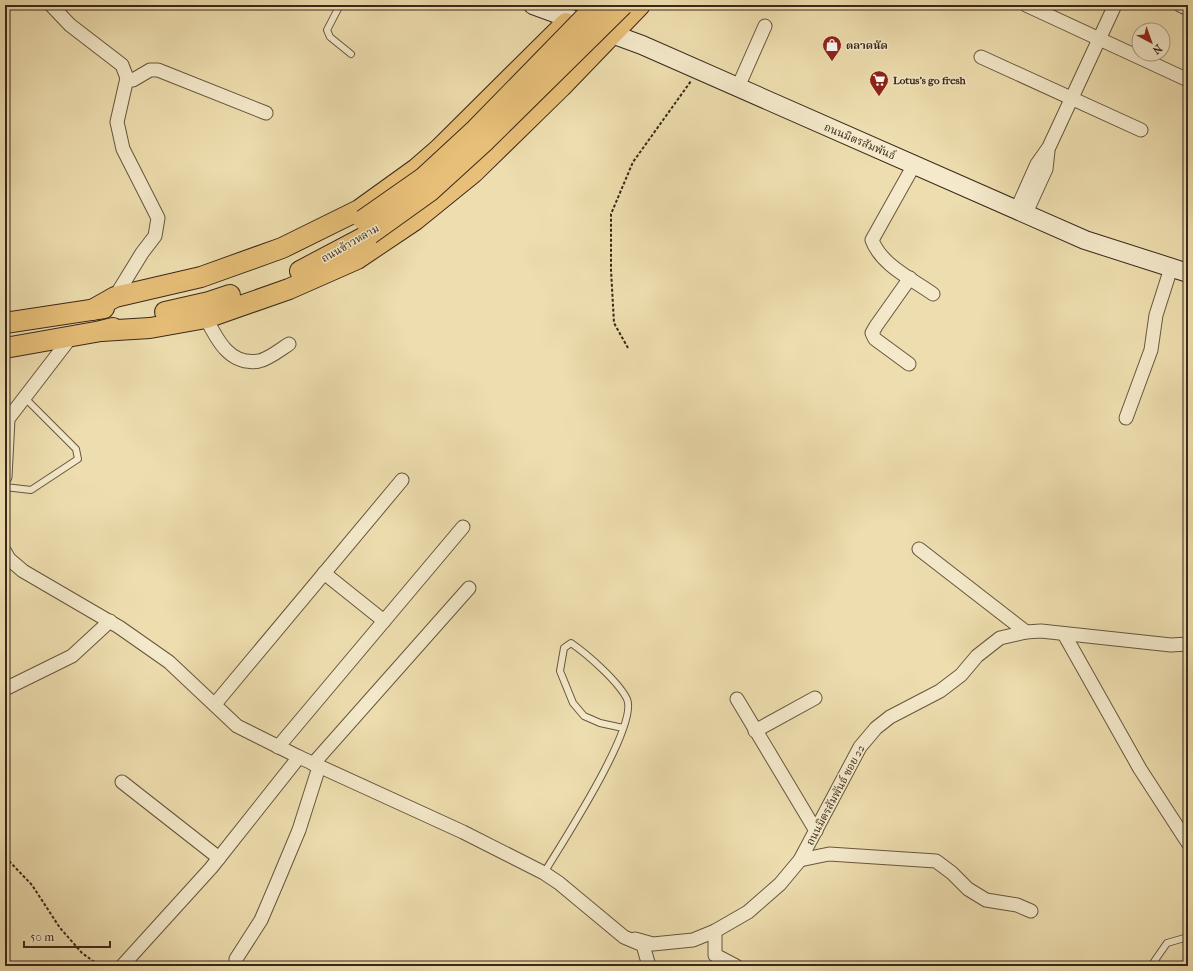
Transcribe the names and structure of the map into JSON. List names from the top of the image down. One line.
{"streets":{"main road":["ถนนข้าวหลาม"],"street":["ถนนมิตรสัมพันธ์","ถนนมิตรสัมพันธ์ ซอย 22"]},"places":{"shop":["ตลาดนัด"],"supermarket":["Lotus's go fresh"]},"scale_bar":"50 m","north":"bottom right"}
